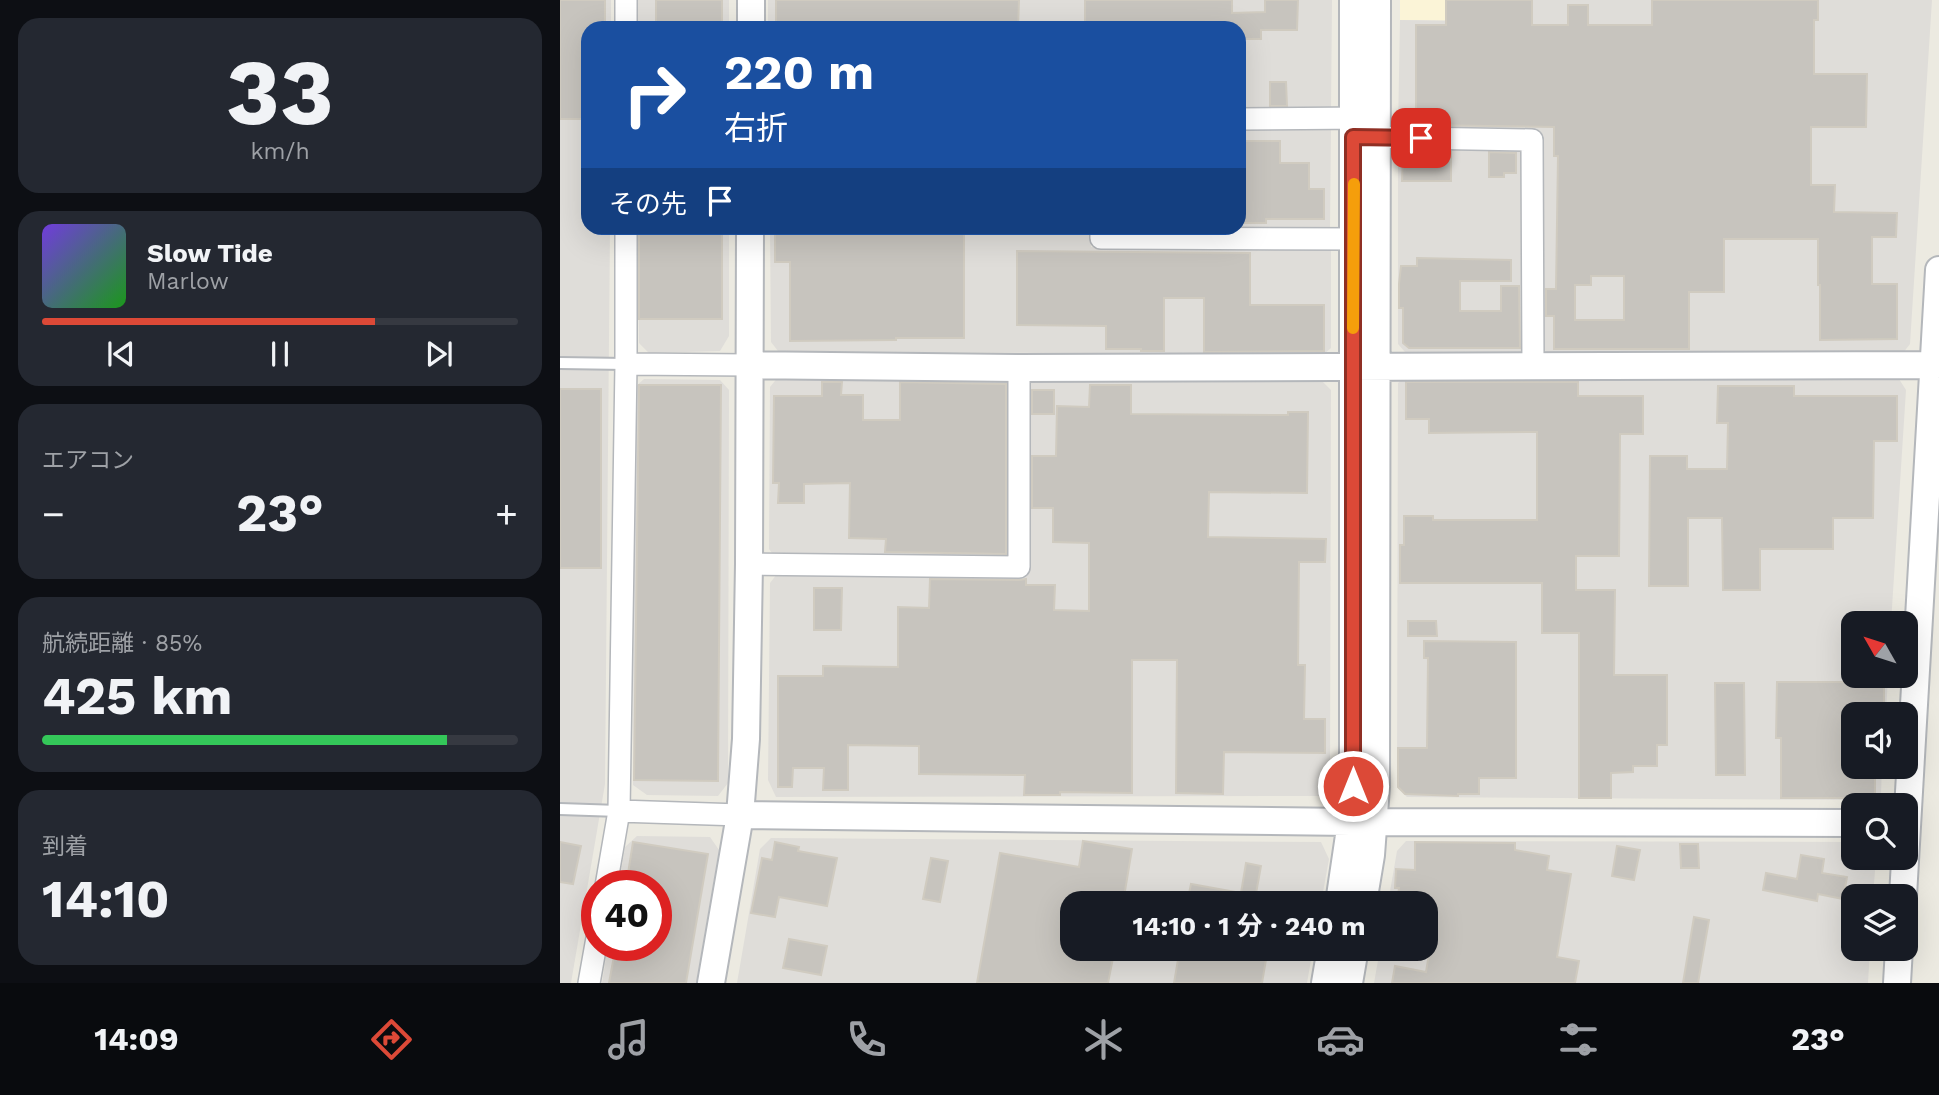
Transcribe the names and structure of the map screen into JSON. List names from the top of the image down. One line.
{"north":"top left","page":{"tile":[["33","km/h"],"エアコン",["航続距離 · 85%","425 km"],["到着","14:10"]],"turn":["220 m","右折"],"then":"その先","song":["Slow Tide","Marlow"],"heat":["−","23°","+"],"limit":"40","trip":"14:10 · 1 分 · 240 m","tabs":["14:09","23°"]}}
